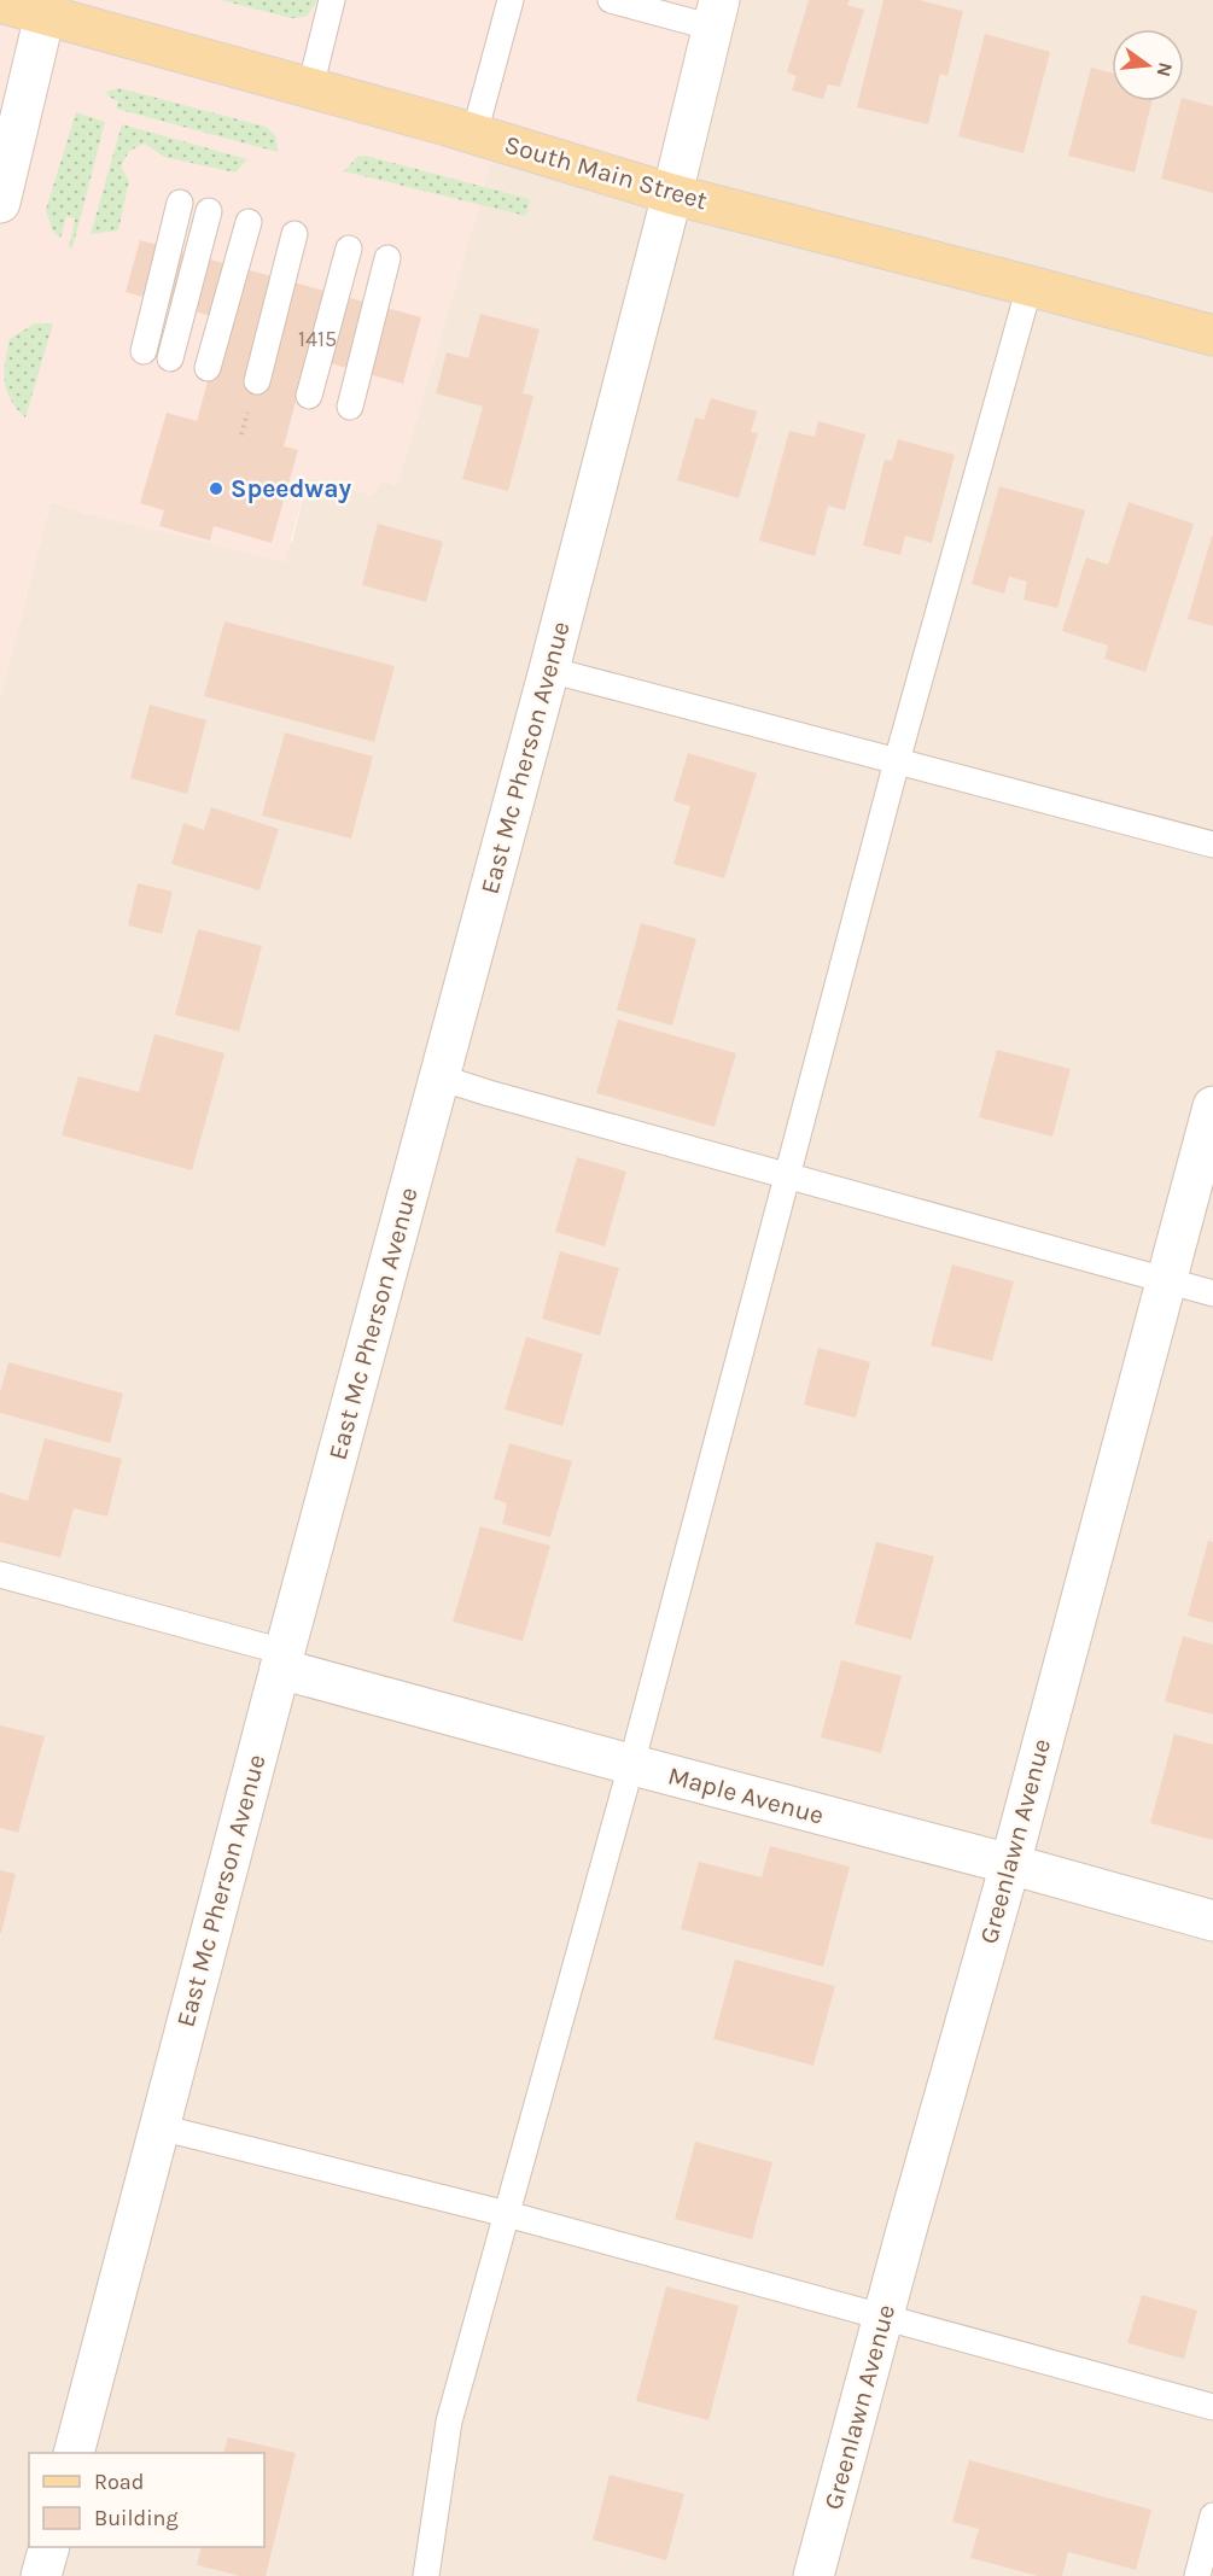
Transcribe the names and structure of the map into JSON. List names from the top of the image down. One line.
{"streets":{"main road":["South Main Street"],"street":["East Mc Pherson Avenue","Maple Avenue","Greenlawn Avenue"]},"crossings":[["South Main Street","East Mc Pherson Avenue"],["East Mc Pherson Avenue","Maple Avenue"],["Maple Avenue","Greenlawn Avenue"]],"places":["Speedway"],"house_numbers":["1415"],"legend":["Road","Building"],"north":"right"}
